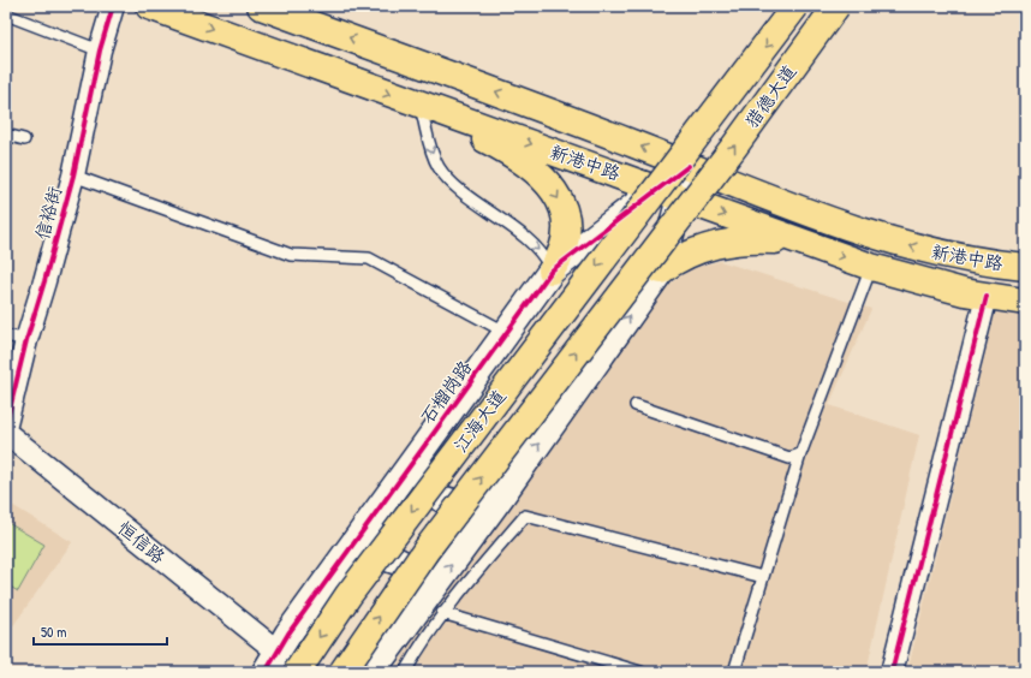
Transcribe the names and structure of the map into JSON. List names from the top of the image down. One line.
{"streets":{"main road":["猎德大道","新港中路","江海大道"],"street":["信裕街","石榴岗路","恒信路"]},"crossings":[["猎德大道","新港中路"],["猎德大道","石榴岗路"],["猎德大道","江海大道"],["新港中路","石榴岗路"],["新港中路","江海大道"],["石榴岗路","江海大道"],["石榴岗路","恒信路"]],"scale_bar":"50 m"}
